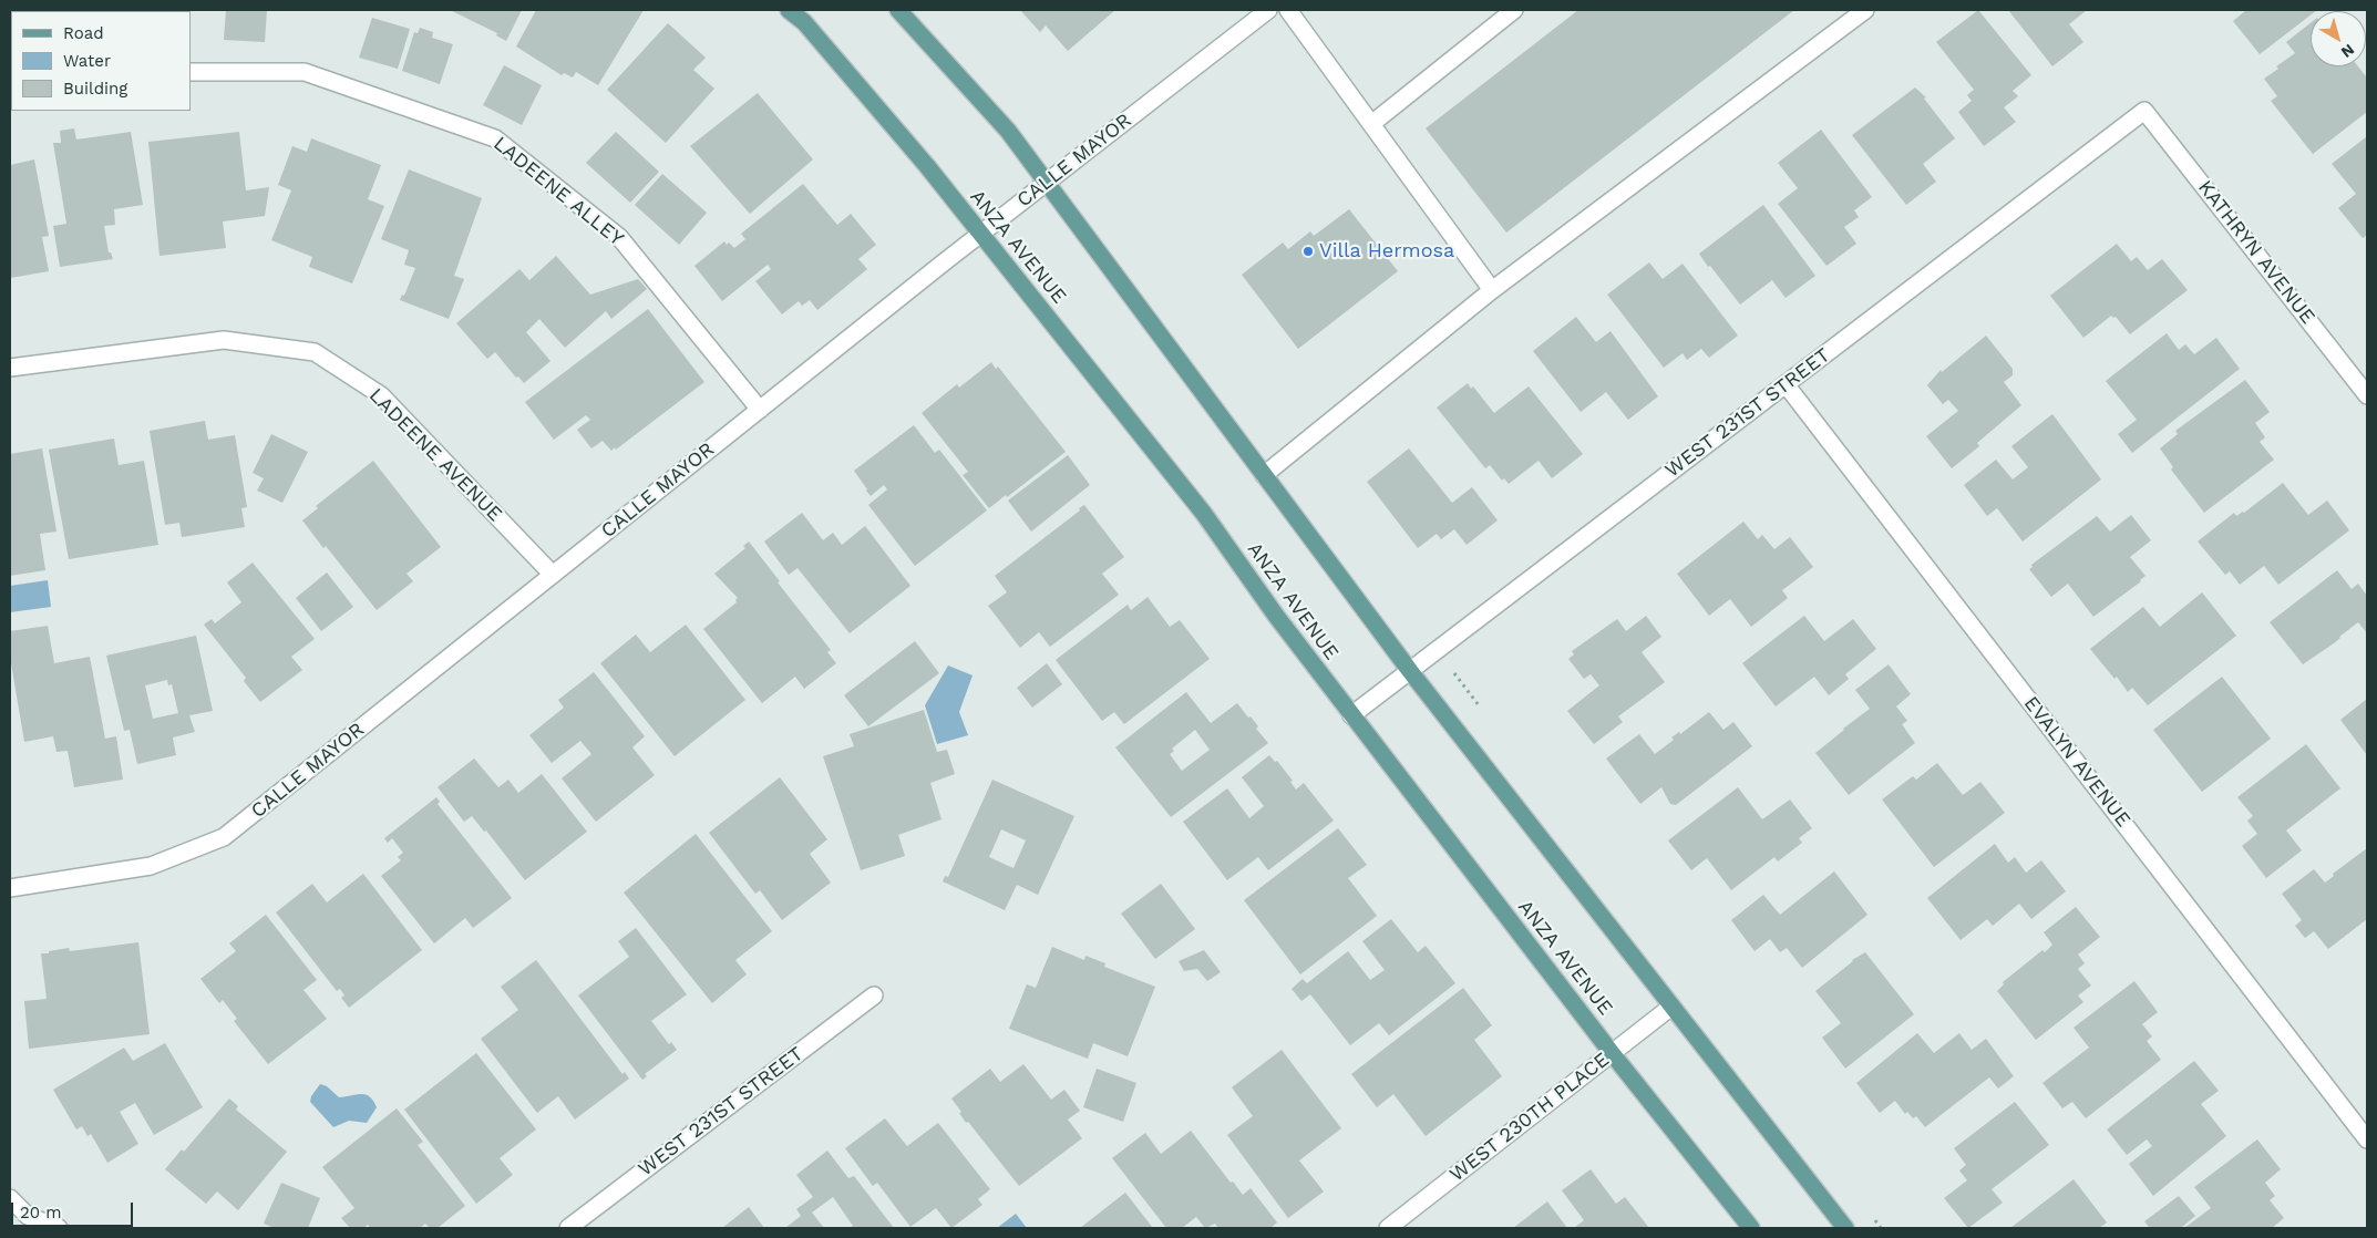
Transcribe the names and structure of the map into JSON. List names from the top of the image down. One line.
{"streets":{"main road":["ANZA AVENUE"],"street":["CALLE MAYOR","LADEENE ALLEY","KATHRYN AVENUE","WEST 231ST STREET","LADEENE AVENUE","EVALYN AVENUE","WEST 230TH PLACE"]},"crossings":[["CALLE MAYOR","LADEENE ALLEY"],["CALLE MAYOR","ANZA AVENUE"],["CALLE MAYOR","LADEENE AVENUE"],["ANZA AVENUE","WEST 231ST STREET"],["ANZA AVENUE","WEST 230TH PLACE"],["KATHRYN AVENUE","WEST 231ST STREET"],["WEST 231ST STREET","EVALYN AVENUE"]],"places":["Villa Hermosa"],"legend":["Road","Water","Building"],"scale_bar":"20 m","north":"bottom right"}
